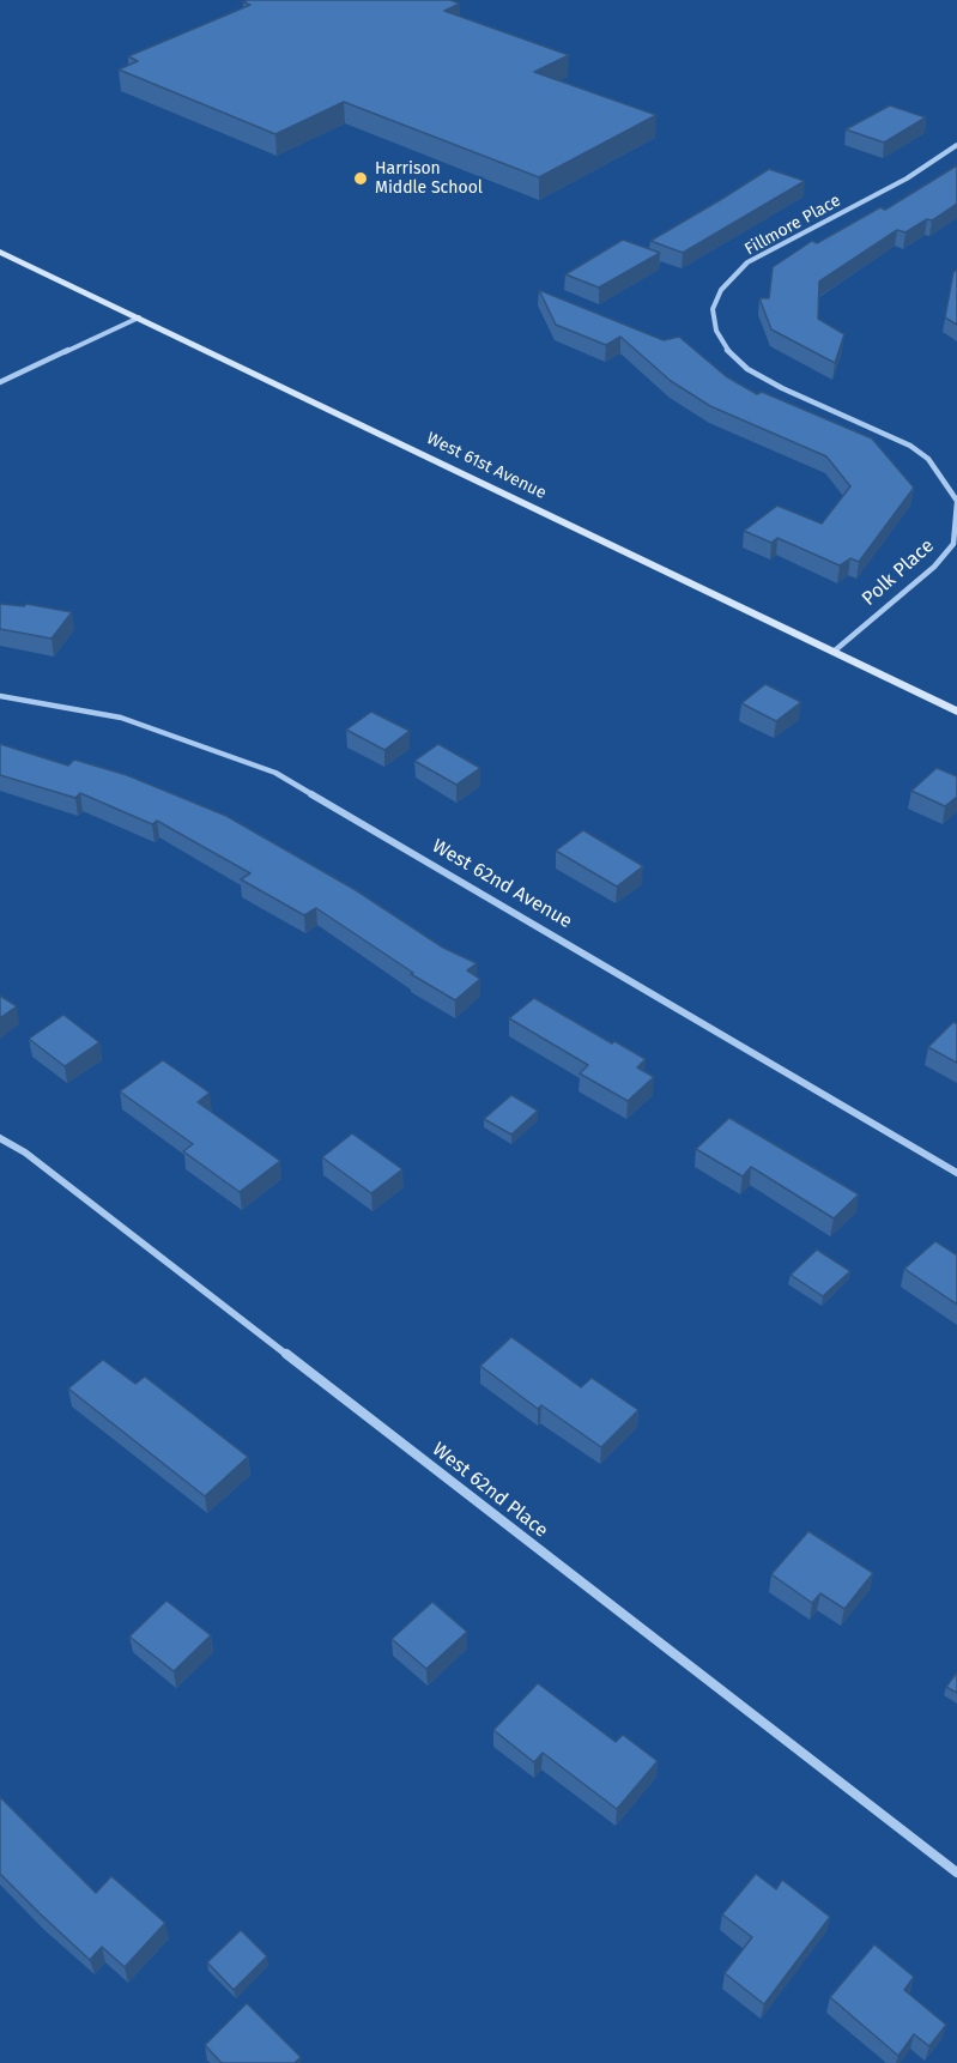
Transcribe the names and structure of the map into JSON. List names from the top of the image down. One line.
{"streets":{"main road":["West 61st Avenue"],"street":["Fillmore Place","Polk Place","West 62nd Avenue","West 62nd Place"]},"crossings":[["Fillmore Place","Polk Place"],["West 61st Avenue","Polk Place"]],"places":["Harrison Middle School"]}
